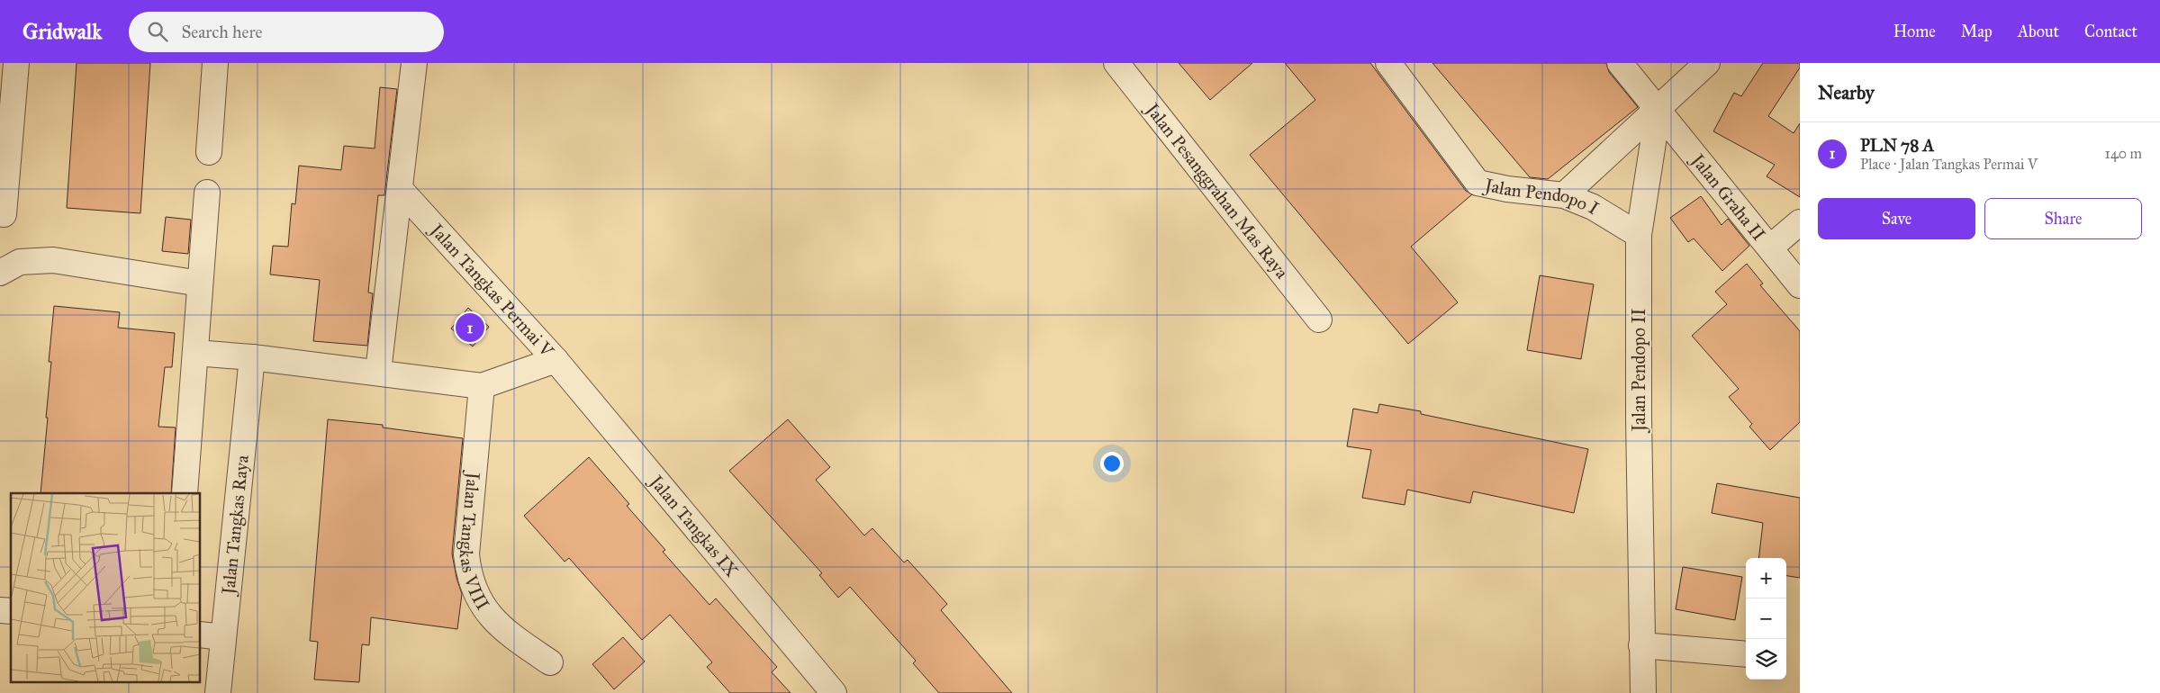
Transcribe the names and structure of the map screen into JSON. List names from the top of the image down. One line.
{"streets":{"street":["Jalan Pesanggrahan Mas Raya","Jalan Graha II","Jalan Pendopo I","Jalan Tangkas Permai V","Jalan Pendopo II","Jalan Tangkas Raya","Jalan Tangkas IX","Jalan Tangkas VIII"]},"crossings":[["Jalan Graha II","Jalan Pendopo II"],["Jalan Pendopo I","Jalan Pendopo II"],["Jalan Tangkas Permai V","Jalan Tangkas Raya"],["Jalan Tangkas Permai V","Jalan Tangkas IX"],["Jalan Tangkas Permai V","Jalan Tangkas VIII"]],"page":{"header":"Gridwalk","search":"Search here","nav":["Home","Map","About","Contact"],"heading":"Nearby","list":[{"mark":"1","name":"PLN 78 A","note":"Place · Jalan Tangkas Permai V","value":"140 m"}],"buttons":["Save","Share"],"pins":"1","map_buttons":["+","−"]}}
